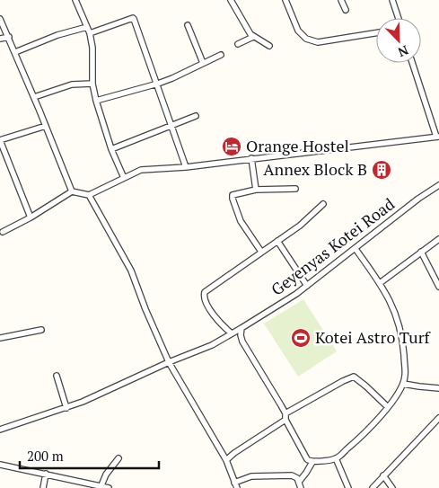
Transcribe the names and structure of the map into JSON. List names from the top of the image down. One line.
{"streets":{"street":["Geyenyas Kotei Road"]},"places":{"hotel":["Orange Hostel"],"building":["Annex Block B"],"sports":["Kotei Astro Turf"]},"scale_bar":"200 m","north":"bottom right"}
